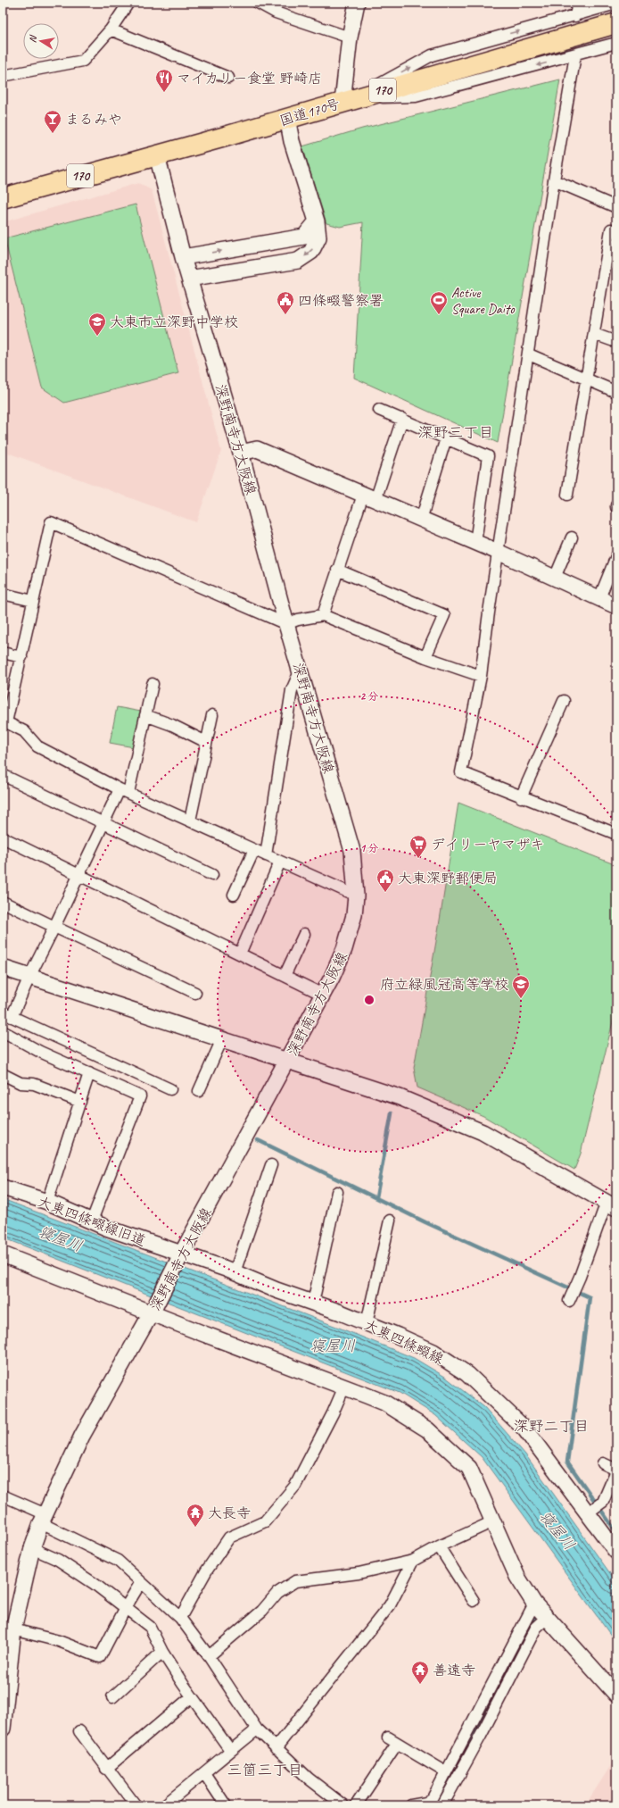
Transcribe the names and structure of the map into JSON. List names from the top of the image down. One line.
{"streets":{"highway":["170","国道170号"],"street":["深野南寺方大阪線","大東四條畷線旧道","大東四條畷線"]},"crossings":[["国道170号","深野南寺方大阪線"],["深野南寺方大阪線","大東四條畷線旧道"],["深野南寺方大阪線","大東四條畷線"],["大東四條畷線旧道","大東四條畷線"]],"districts":["深野三丁目","深野二丁目","三箇三丁目"],"water":["寝屋川"],"places":{"restaurant":["マイカリー食堂 野崎店"],"bar":["まるみや"],"public building":["四條畷警察署","大東深野郵便局"],"sports":["Active Square Daito"],"school or university":["大東市立深野中学校","府立緑風冠高等学校"],"supermarket":["デイリーヤマザキ"],"temple":["大長寺","善遠寺"]},"north":"left","rings":["2 分","1 分"]}
